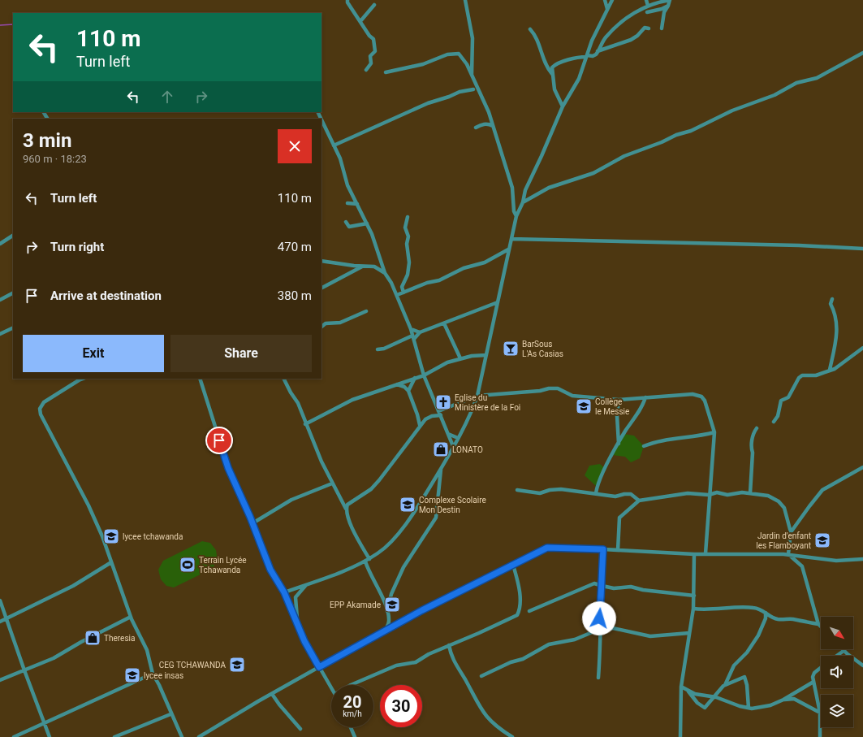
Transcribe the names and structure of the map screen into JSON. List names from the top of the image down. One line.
{"places":{"bar":["BarSous L'As Casias"],"church":["Eglise du Ministère de la Foi"],"school or university":["Collège le Messie","Complexe Scolaire Mon Destin","lycee tchawanda","Jardin d'enfant les Flamboyant","EPP Akamade","CEG TCHAWANDA","lycee insas"],"shop":["LONATO","Theresia"],"sports":["Terrain Lycée Tchawanda"]},"north":"bottom right","page":{"turn":["110 m","Turn left"],"heading":["3 min","960 m · 18:23"],"list":[{"name":"Turn left","value":"110 m"},{"name":"Turn right","value":"470 m"},{"name":"Arrive at destination","value":"380 m"}],"buttons":["Exit","Share"],"speed":"20 km/h","limit":"30"}}
